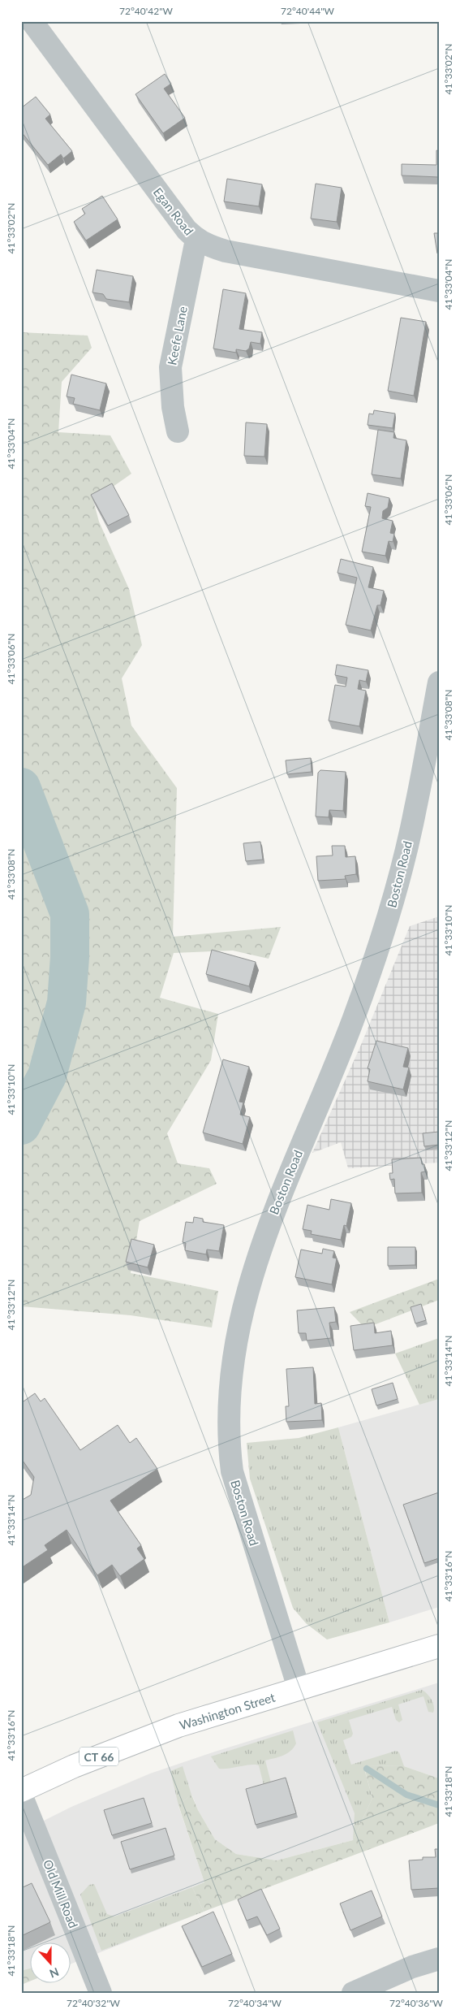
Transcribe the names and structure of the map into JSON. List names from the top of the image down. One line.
{"streets":{"highway":["Washington Street","CT 66"],"street":["Egan Road","Keefe Lane","Boston Road","Old Mill Road"]},"crossings":[["Egan Road","Keefe Lane"],["Boston Road","Washington Street"]],"north":"bottom","coordinates":["72°40'42\"W","72°40'44\"W","41°33'02\"N","41°33'04\"N","41°33'06\"N","41°33'08\"N","41°33'10\"N","41°33'12\"N","41°33'14\"N","41°33'16\"N","41°33'18\"N","72°40'32\"W","72°40'34\"W","72°40'36\"W"]}
